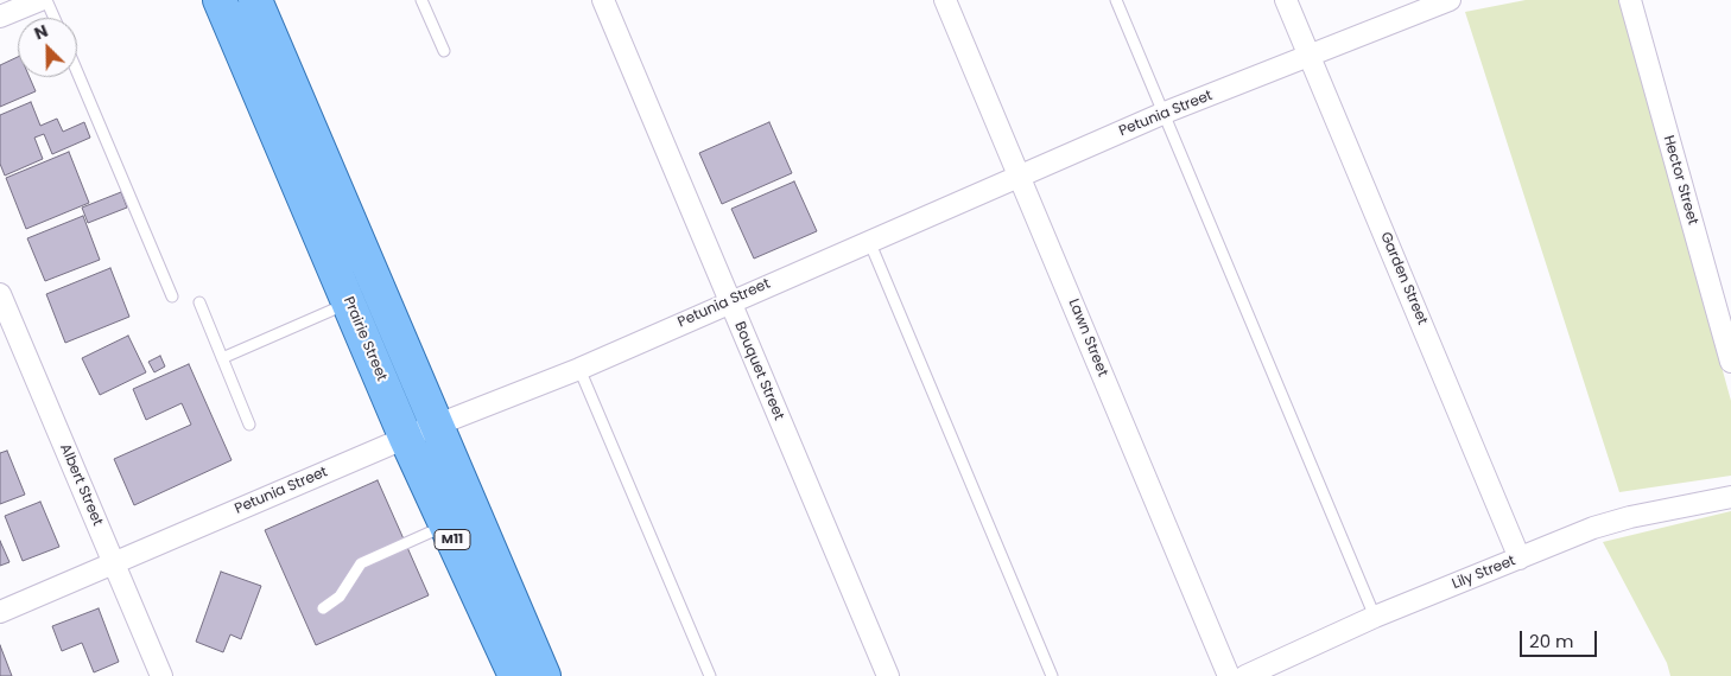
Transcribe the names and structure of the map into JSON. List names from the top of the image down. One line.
{"streets":{"main road":["Prairie Street","M11"],"street":["Petunia Street","Hector Street","Garden Street","Lawn Street","Bouquet Street","Albert Street","Lily Street"]},"crossings":[["Petunia Street","Garden Street"],["Petunia Street","Lawn Street"],["Petunia Street","Prairie Street"],["Petunia Street","Bouquet Street"],["Petunia Street","Albert Street"],["Petunia Street","M11"],["Garden Street","Lily Street"]],"scale_bar":"20 m","north":"top left"}
